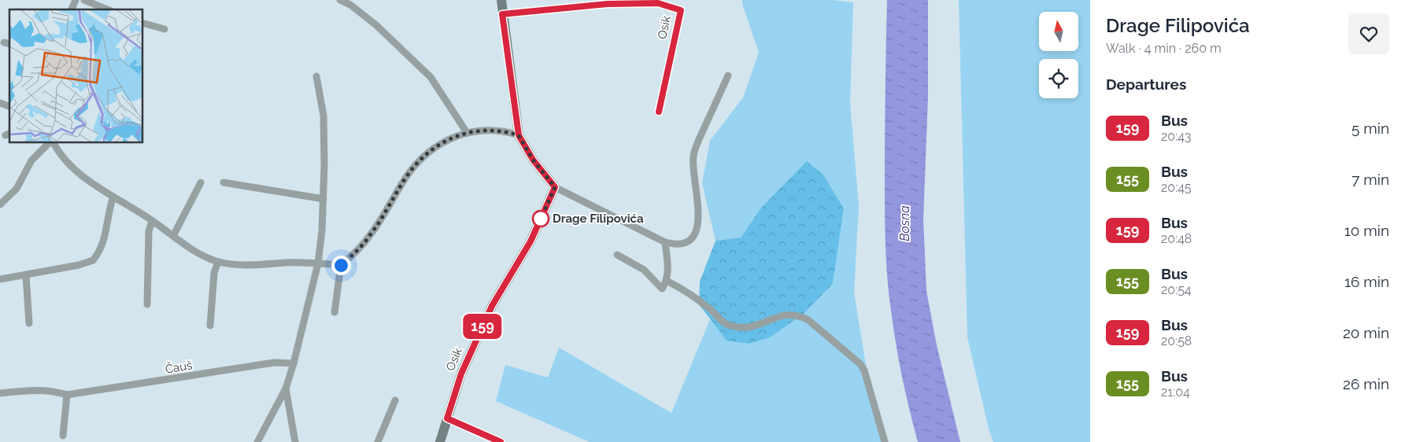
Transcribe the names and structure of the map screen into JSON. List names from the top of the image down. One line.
{"streets":{"main road":["Osik"],"street":["Čauš"]},"water":["Bosna"],"places":["Drage Filipovića"],"lines":["bus line 159"],"north":"top","page":{"on_map":"159","heading":[["Drage Filipovića","Walk · 4 min · 260 m"],"Departures"],"list":[{"mark":"159","name":"Bus","note":"20:43","value":"5 min"},{"mark":"155","name":"Bus","note":"20:45","value":"7 min"},{"mark":"159","name":"Bus","note":"20:48","value":"10 min"},{"mark":"155","name":"Bus","note":"20:54","value":"16 min"},{"mark":"159","name":"Bus","note":"20:58","value":"20 min"},{"mark":"155","name":"Bus","note":"21:04","value":"26 min"}]}}
